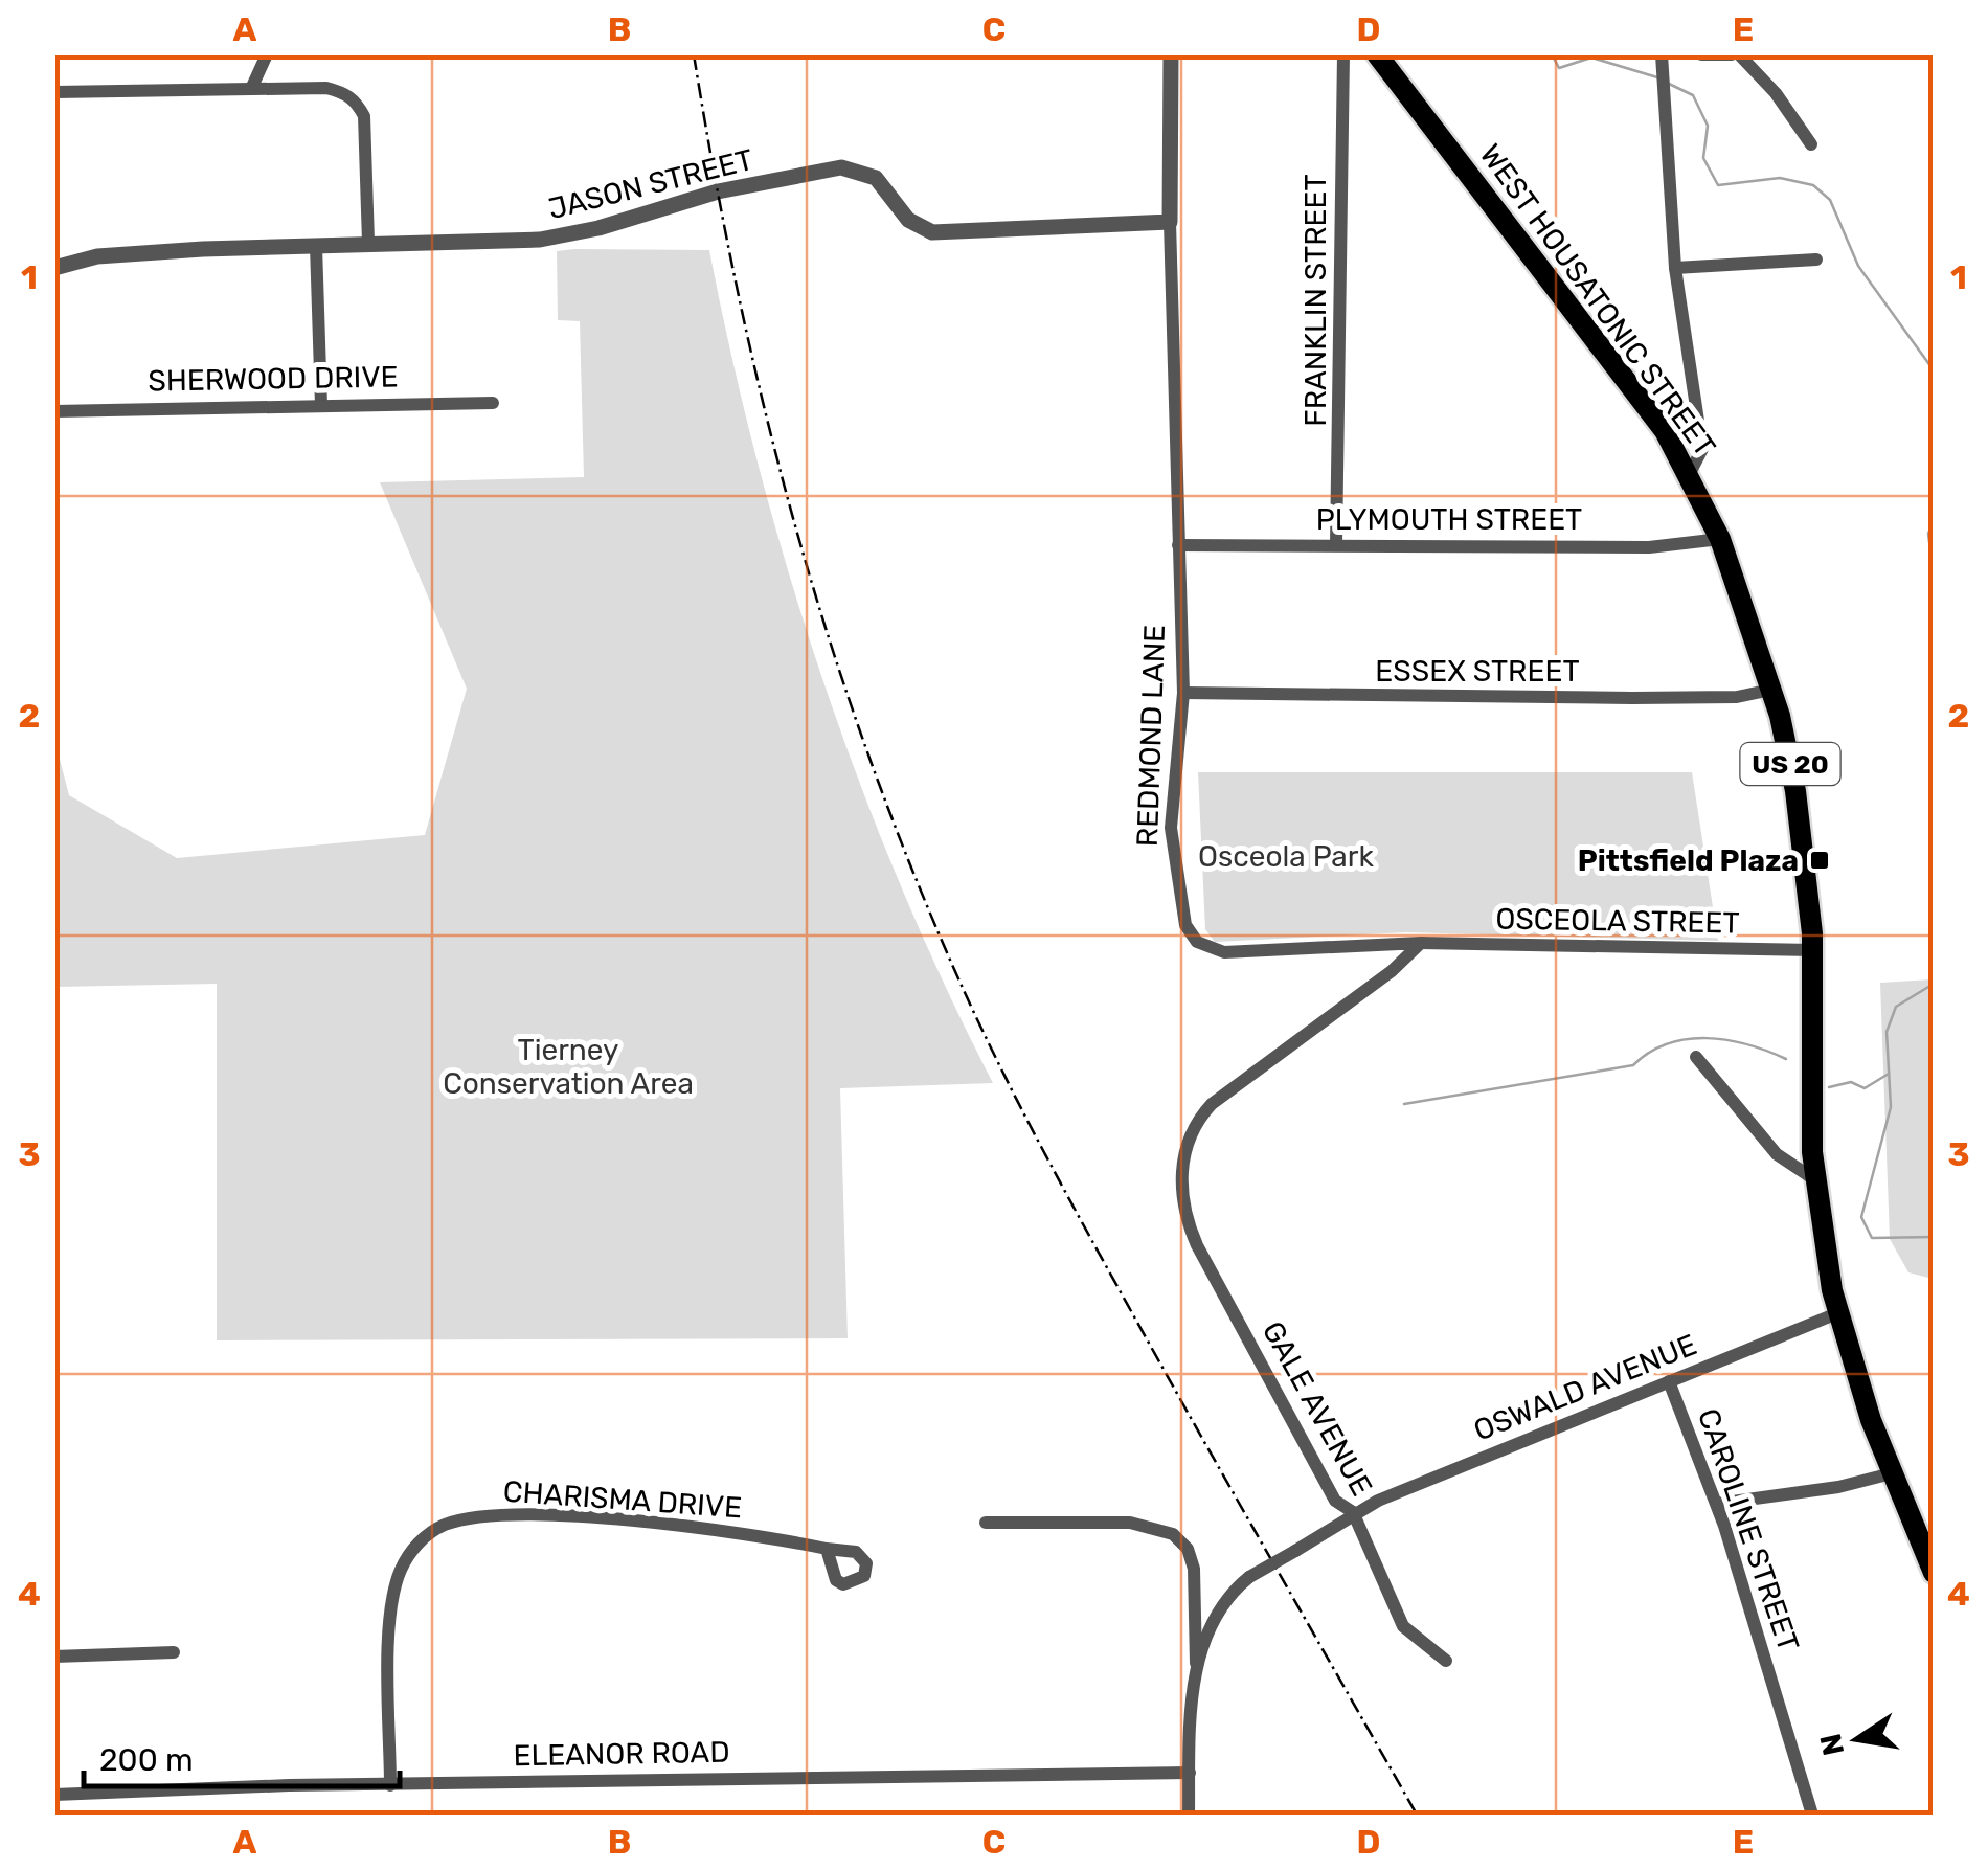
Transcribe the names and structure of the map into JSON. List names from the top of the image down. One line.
{"streets":{"highway":["WEST HOUSATONIC STREET","US 20"],"street":["JASON STREET","FRANKLIN STREET","SHERWOOD DRIVE","PLYMOUTH STREET","ESSEX STREET","REDMOND LANE","OSCEOLA STREET","OSWALD AVENUE","GALE AVENUE","CHARISMA DRIVE","CAROLINE STREET","ELEANOR ROAD"]},"crossings":[["JASON STREET","REDMOND LANE"],["FRANKLIN STREET","PLYMOUTH STREET"],["WEST HOUSATONIC STREET","PLYMOUTH STREET"],["WEST HOUSATONIC STREET","ESSEX STREET"],["WEST HOUSATONIC STREET","OSCEOLA STREET"],["WEST HOUSATONIC STREET","OSWALD AVENUE"],["PLYMOUTH STREET","REDMOND LANE"],["ESSEX STREET","REDMOND LANE"],["REDMOND LANE","OSCEOLA STREET"],["REDMOND LANE","GALE AVENUE"],["OSCEOLA STREET","GALE AVENUE"],["OSWALD AVENUE","GALE AVENUE"],["OSWALD AVENUE","CAROLINE STREET"],["GALE AVENUE","ELEANOR ROAD"],["CHARISMA DRIVE","ELEANOR ROAD"]],"parks":["Osceola Park","Tierney Conservation Area"],"places":{"transit":["Pittsfield Plaza"]},"scale_bar":"200 m","north":"left","grid":{"columns":["A","B","C","D","E"],"rows":["1","2","3","4"]}}
